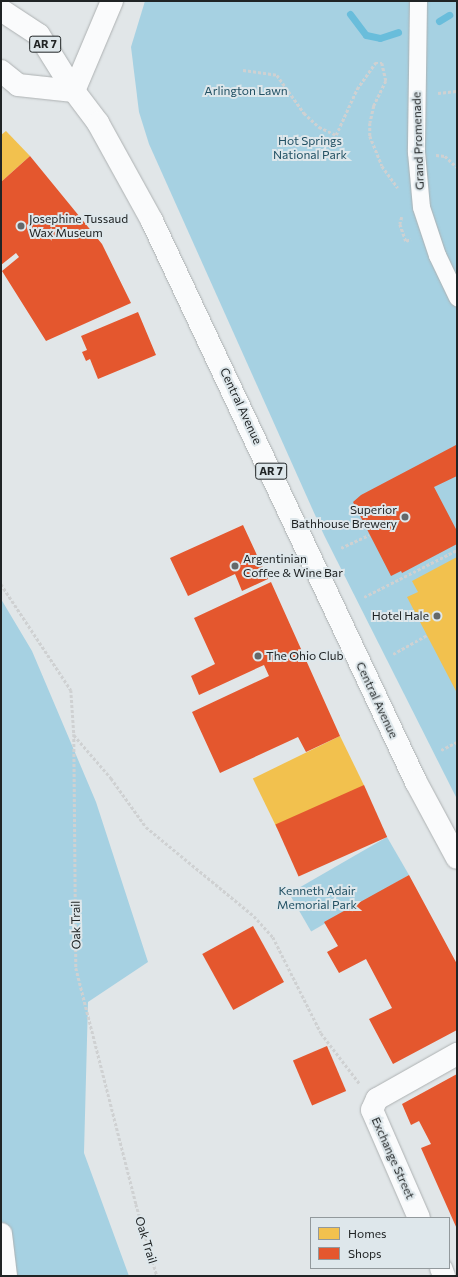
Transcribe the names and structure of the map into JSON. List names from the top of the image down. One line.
{"streets":{"main road":["AR 7","Central Avenue","Exchange Street"],"street":["Grand Promenade"],"path":["Oak Trail"]},"parks":["Arlington Lawn","Hot Springs National Park","Kenneth Adair Memorial Park"],"places":["Josephine Tussaud Wax Museum","Superior Bathhouse Brewery","Argentinian Coffee & Wine Bar","Hotel Hale","The Ohio Club"],"legend":["Homes","Shops"]}
